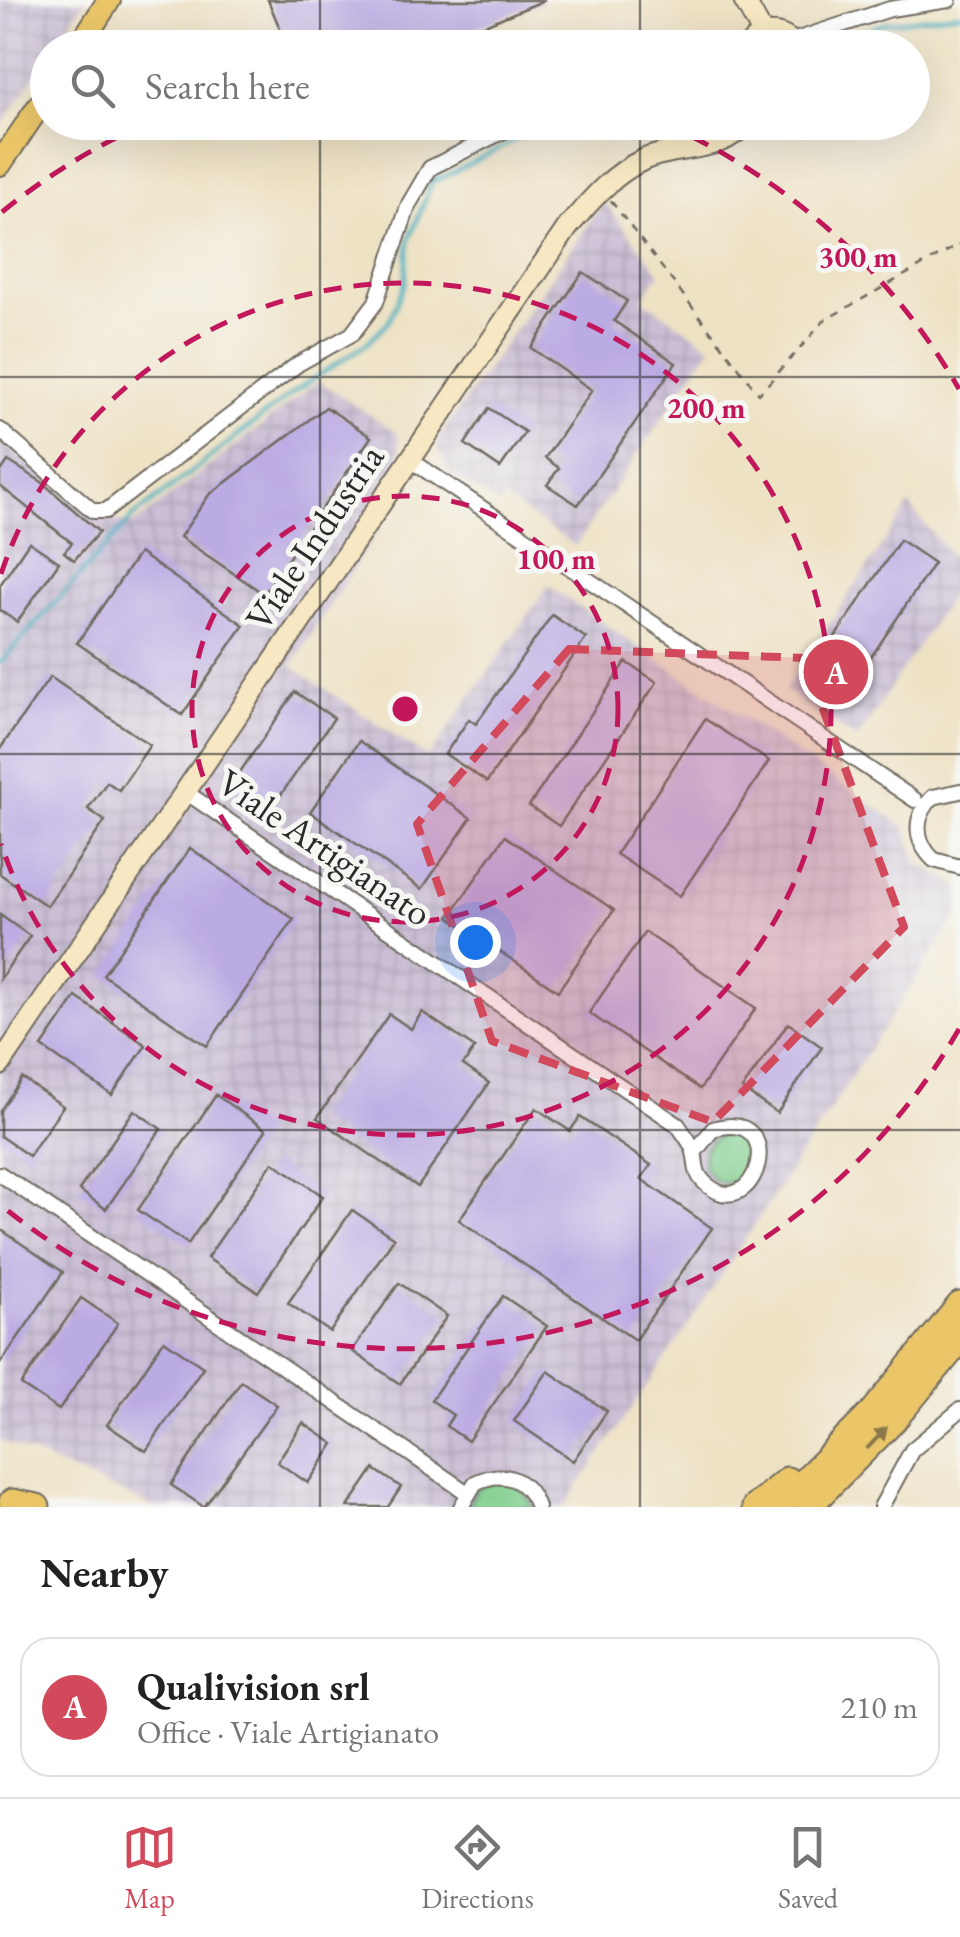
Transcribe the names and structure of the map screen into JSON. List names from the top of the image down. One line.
{"streets":{"street":["Viale Industria","Viale Artigianato"]},"crossings":[["Viale Industria","Viale Artigianato"]],"page":{"search":"Search here","pins":"A","heading":"Nearby","list":[{"mark":"A","name":"Qualivision srl","note":"Office · Viale Artigianato","value":"210 m"}],"nav":["Map","Directions","Saved"]},"rings":["300 m","200 m","100 m"]}
